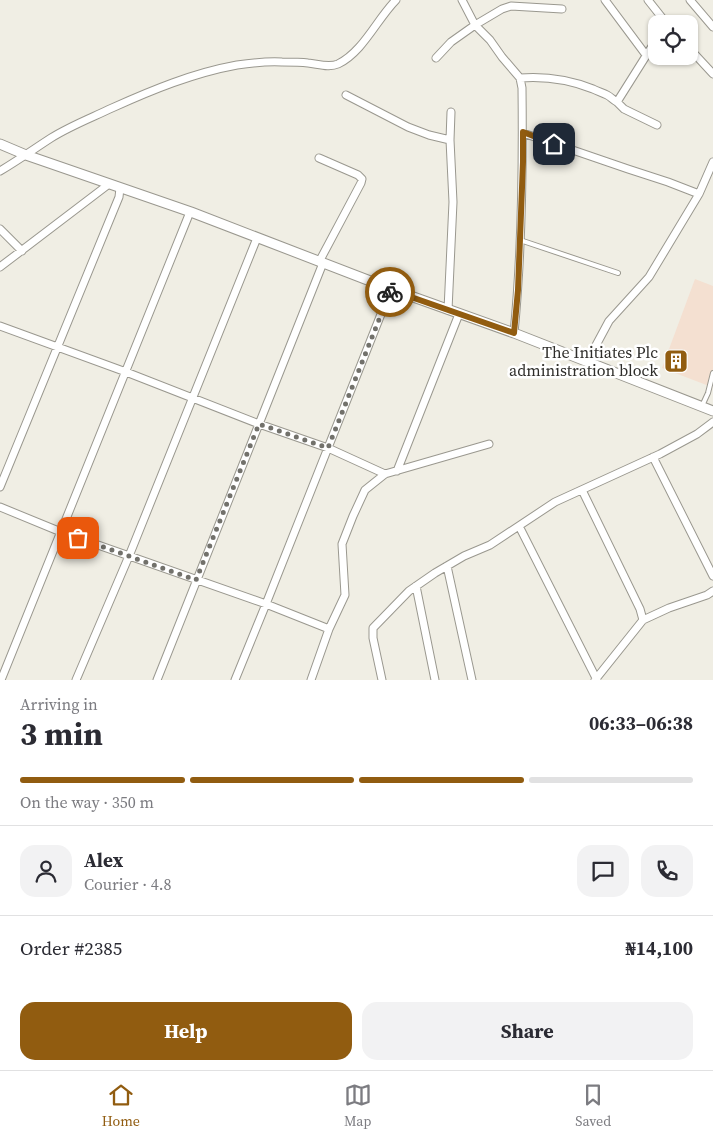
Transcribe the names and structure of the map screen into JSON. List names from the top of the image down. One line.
{"places":{"building":["The Initiates Plc administration block"]},"page":{"heading":["3 min","Arriving in","06:33–06:38"],"panel":["Alex","Courier · 4.8","Order #2385","₦14,100"],"bar":"On the way · 350 m","buttons":["Help","Share"],"tabs":["Home","Map","Saved"]}}
